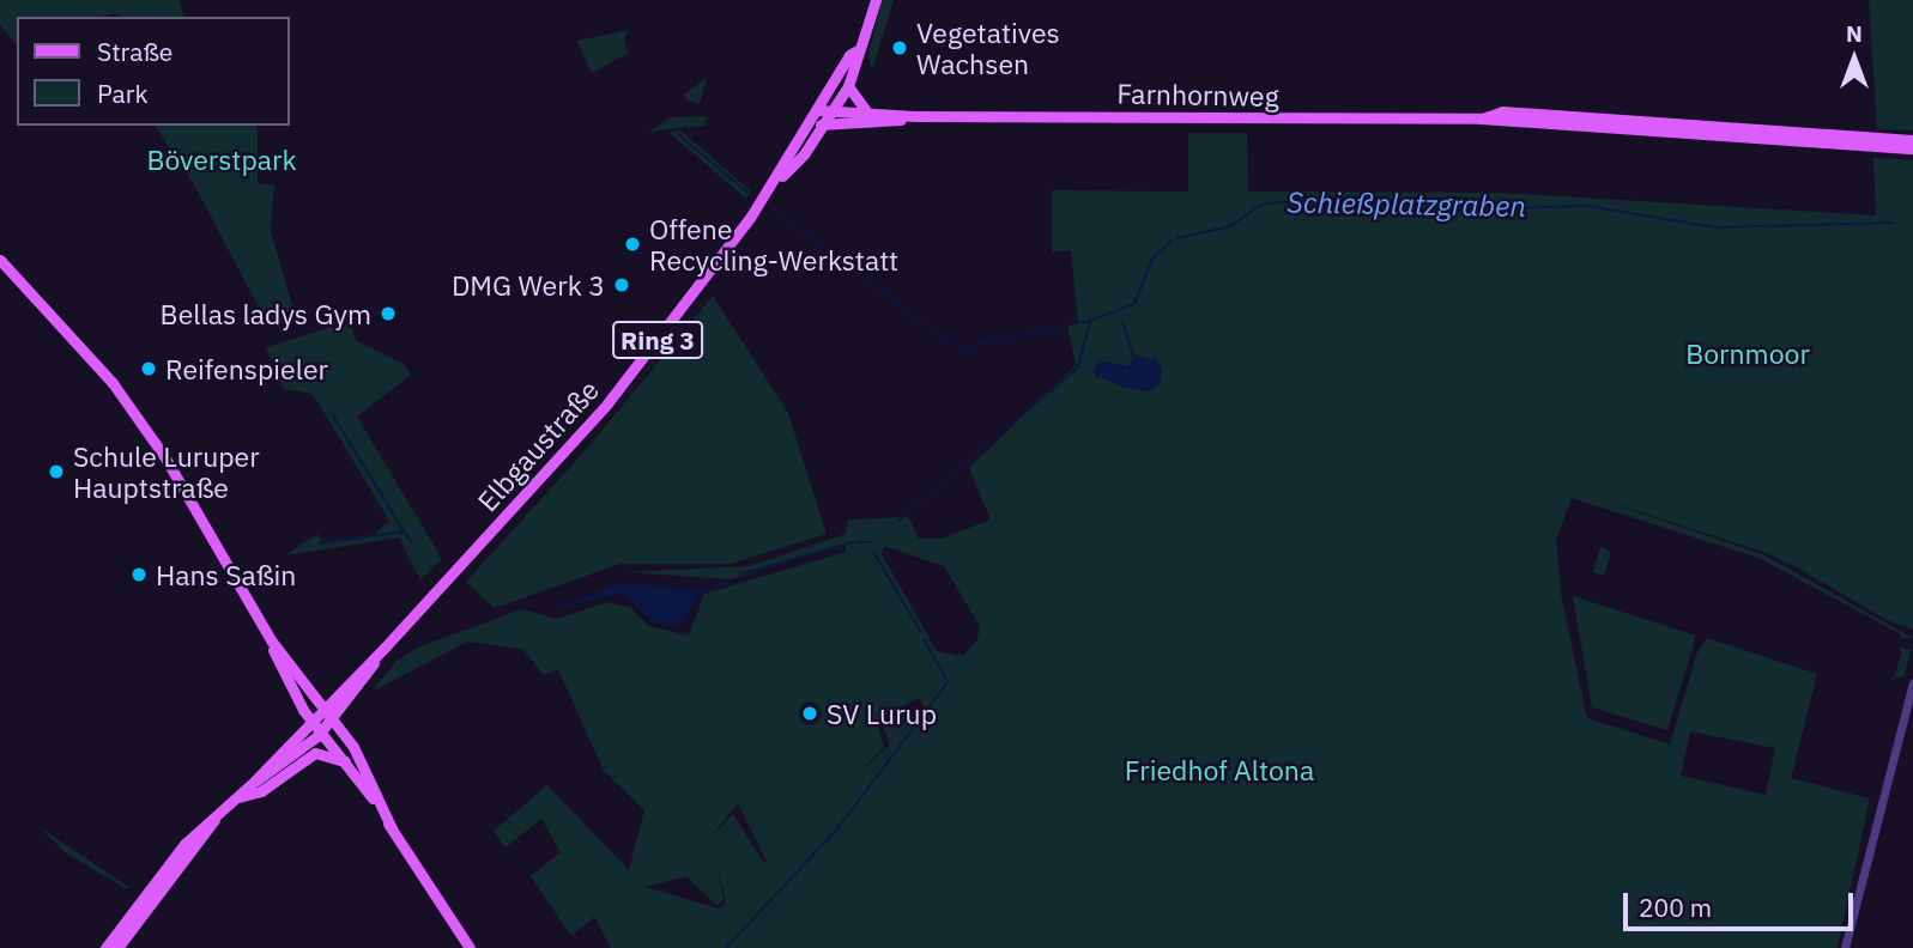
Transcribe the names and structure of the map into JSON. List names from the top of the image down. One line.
{"streets":{"main road":["Farnhornweg","Ring 3","Elbgaustraße"]},"crossings":[["Farnhornweg","Elbgaustraße"],["Ring 3","Elbgaustraße"]],"water":["Schießplatzgraben"],"parks":["Böverstpark","Bornmoor","Friedhof Altona"],"places":["Vegetatives Wachsen","Offene Recycling-Werkstatt","DMG Werk 3","Bellas ladys Gym","Reifenspieler","Schule Luruper Hauptstraße","Hans Saßin","SV Lurup"],"legend":["Straße","Park"],"scale_bar":"200 m","north":"top"}
